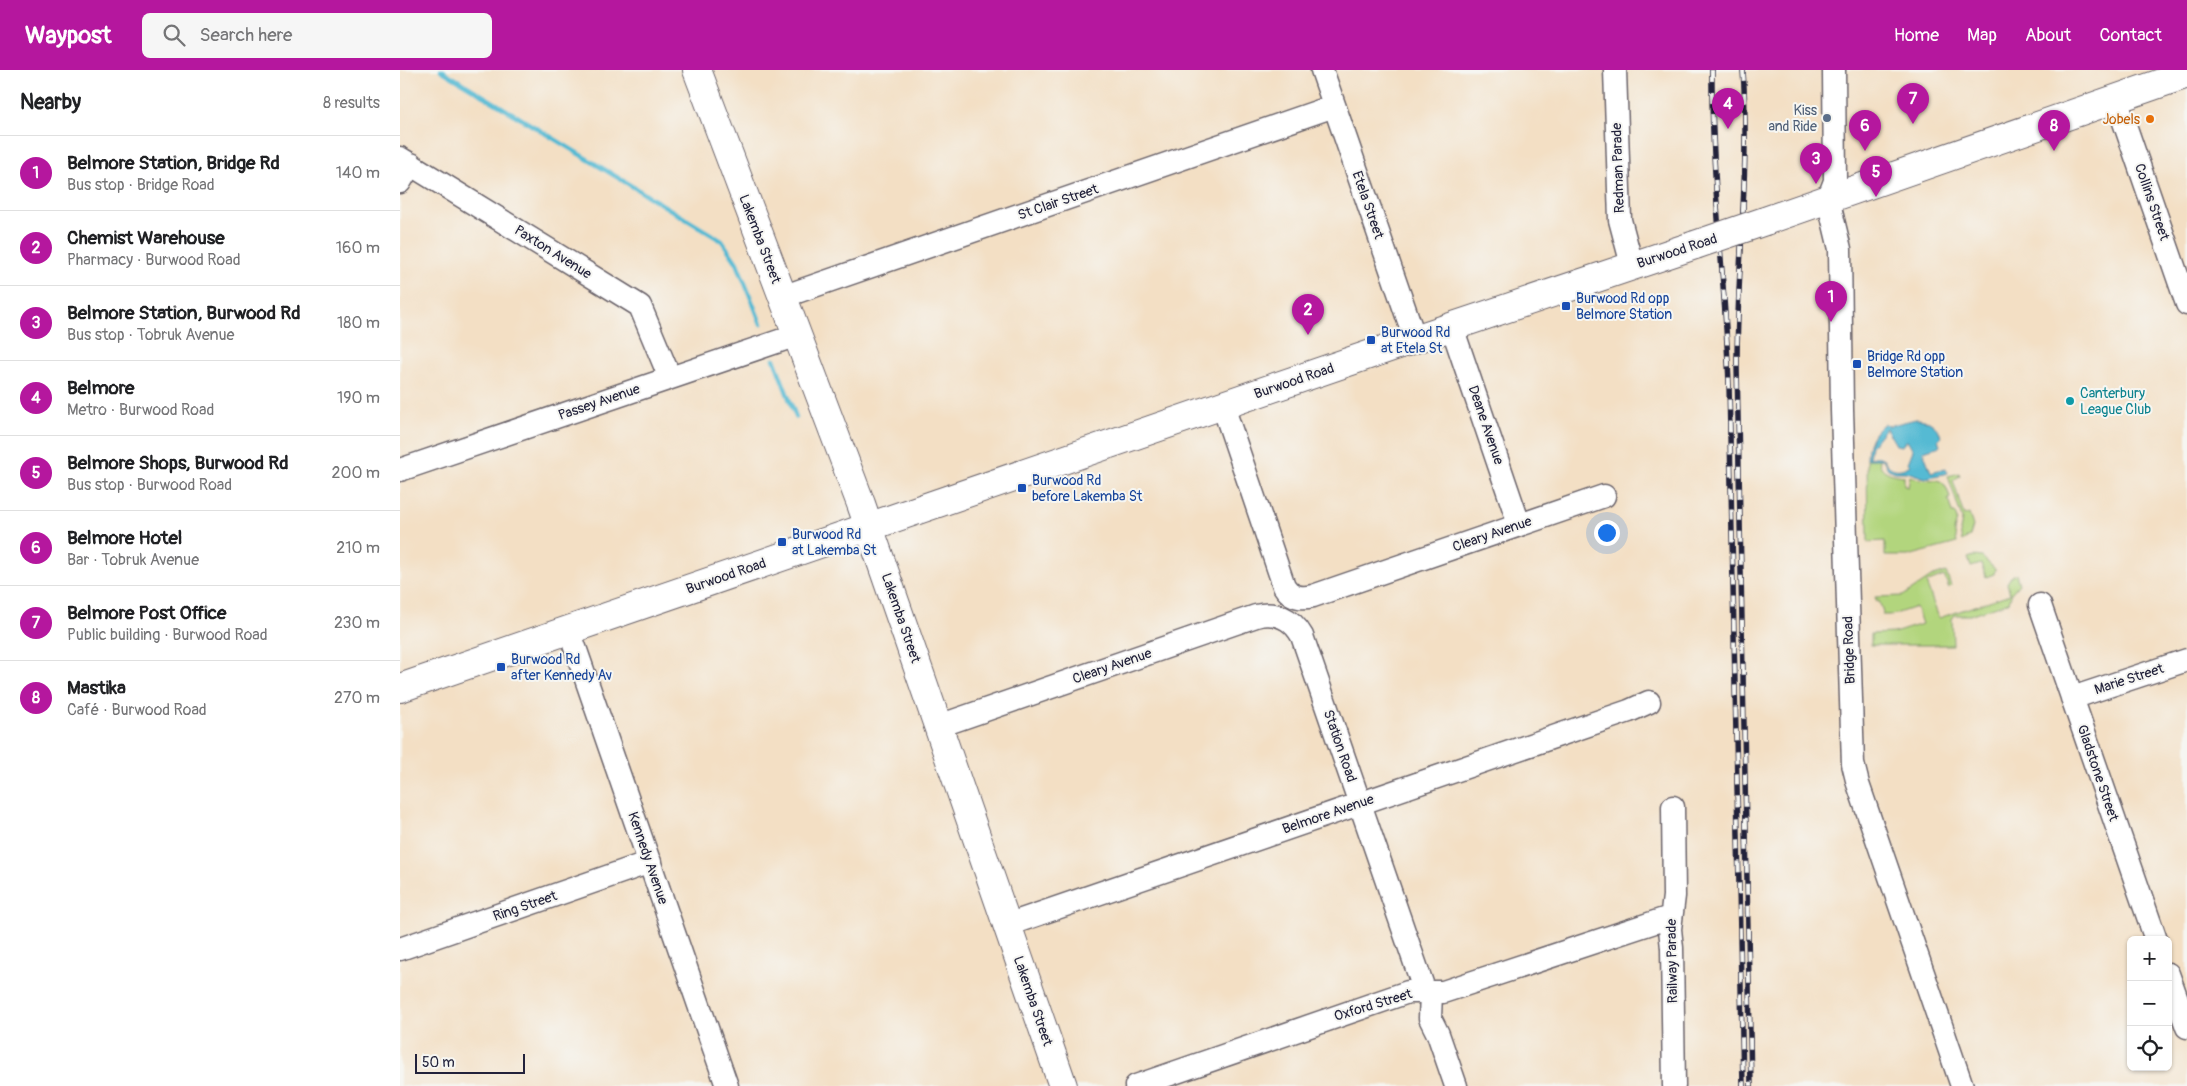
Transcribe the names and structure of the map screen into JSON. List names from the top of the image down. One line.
{"streets":{"main road":["Lakemba Street","Burwood Road"],"street":["Redman Parade","St Clair Street","Collins Street","Etela Street","Paxton Avenue","Passey Avenue","Deane Avenue","Cleary Avenue","Bridge Road","Marie Street","Station Road","Gladstone Street","Belmore Avenue","Kennedy Avenue","Ring Street","Railway Parade","Oxford Street"]},"crossings":[["Redman Parade","Burwood Road"],["St Clair Street","Etela Street"],["St Clair Street","Lakemba Street"],["Collins Street","Burwood Road"],["Etela Street","Burwood Road"],["Lakemba Street","Burwood Road"],["Lakemba Street","Passey Avenue"],["Lakemba Street","Cleary Avenue"],["Lakemba Street","Belmore Avenue"],["Burwood Road","Deane Avenue"],["Burwood Road","Cleary Avenue"],["Burwood Road","Bridge Road"],["Burwood Road","Kennedy Avenue"],["Paxton Avenue","Passey Avenue"],["Deane Avenue","Cleary Avenue"],["Cleary Avenue","Station Road"],["Marie Street","Gladstone Street"],["Station Road","Belmore Avenue"],["Station Road","Oxford Street"],["Kennedy Avenue","Ring Street"],["Railway Parade","Oxford Street"]],"places":{"other":["Kiss and Ride","Jobels","Canterbury League Club"],"transit":["Burwood Rd opp Belmore Station","Burwood Rd at Etela St","Bridge Rd opp Belmore Station","Burwood Rd before Lakemba St","Burwood Rd at Lakemba St","Burwood Rd after Kennedy Av"]},"scale_bar":"50 m","page":{"header":"Waypost","search":"Search here","nav":["Home","Map","About","Contact"],"heading":["Nearby","8 results"],"pins":["7","4","6","8","3","5","1","2"],"list":[{"mark":"1","name":"Belmore Station, Bridge Rd","note":"Bus stop · Bridge Road","value":"140 m"},{"mark":"2","name":"Chemist Warehouse","note":"Pharmacy · Burwood Road","value":"160 m"},{"mark":"3","name":"Belmore Station, Burwood Rd","note":"Bus stop · Tobruk Avenue","value":"180 m"},{"mark":"4","name":"Belmore","note":"Metro · Burwood Road","value":"190 m"},{"mark":"5","name":"Belmore Shops, Burwood Rd","note":"Bus stop · Burwood Road","value":"200 m"},{"mark":"6","name":"Belmore Hotel","note":"Bar · Tobruk Avenue","value":"210 m"},{"mark":"7","name":"Belmore Post Office","note":"Public building · Burwood Road","value":"230 m"},{"mark":"8","name":"Mastika","note":"Café · Burwood Road","value":"270 m"}],"map_buttons":["+","−"],"scale":"50 m"}}
